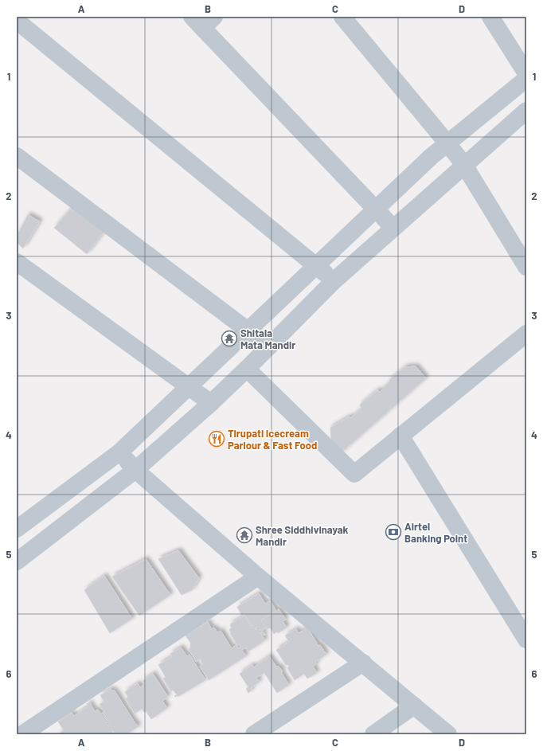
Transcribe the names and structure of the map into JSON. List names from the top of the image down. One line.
{"places":{"temple":["Shitala Mata Mandir","Shree Siddhivinayak Mandir"],"restaurant":["Tirupati Icecream Parlour & Fast Food"],"bank":["Airtel Banking Point"]},"grid":{"columns":["A","B","C","D"],"rows":["1","2","3","4","5","6"]}}
